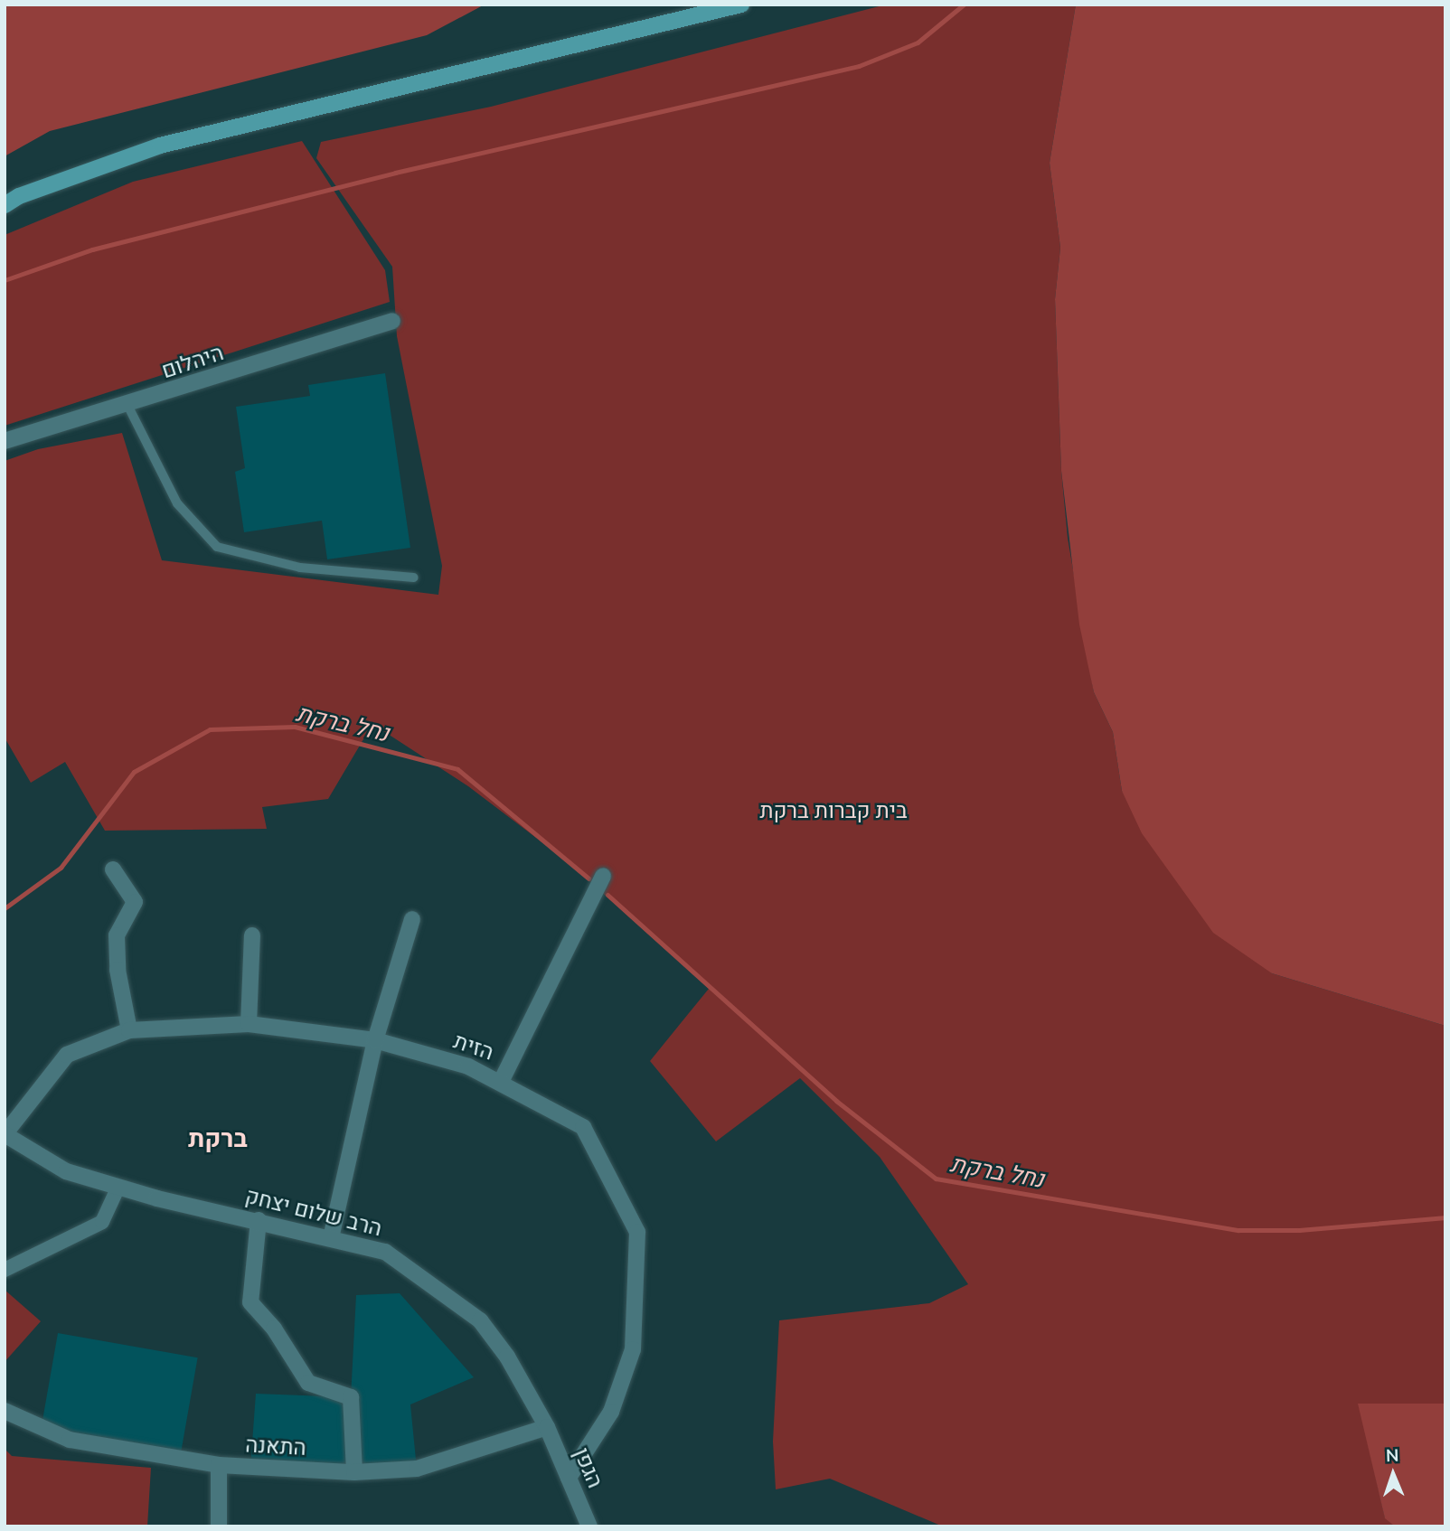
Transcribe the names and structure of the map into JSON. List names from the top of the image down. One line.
{"streets":{"street":["היהלום","הזית","הרב שלום יצחק","התאנה","הגפן"]},"crossings":[["הזית","הרב שלום יצחק"],["הזית","הגפן"],["הרב שלום יצחק","התאנה"],["הרב שלום יצחק","הגפן"],["התאנה","הגפן"]],"districts":["ברקת"],"water":["נחל ברקת"],"parks":["בית קברות ברקת"],"north":"top"}
